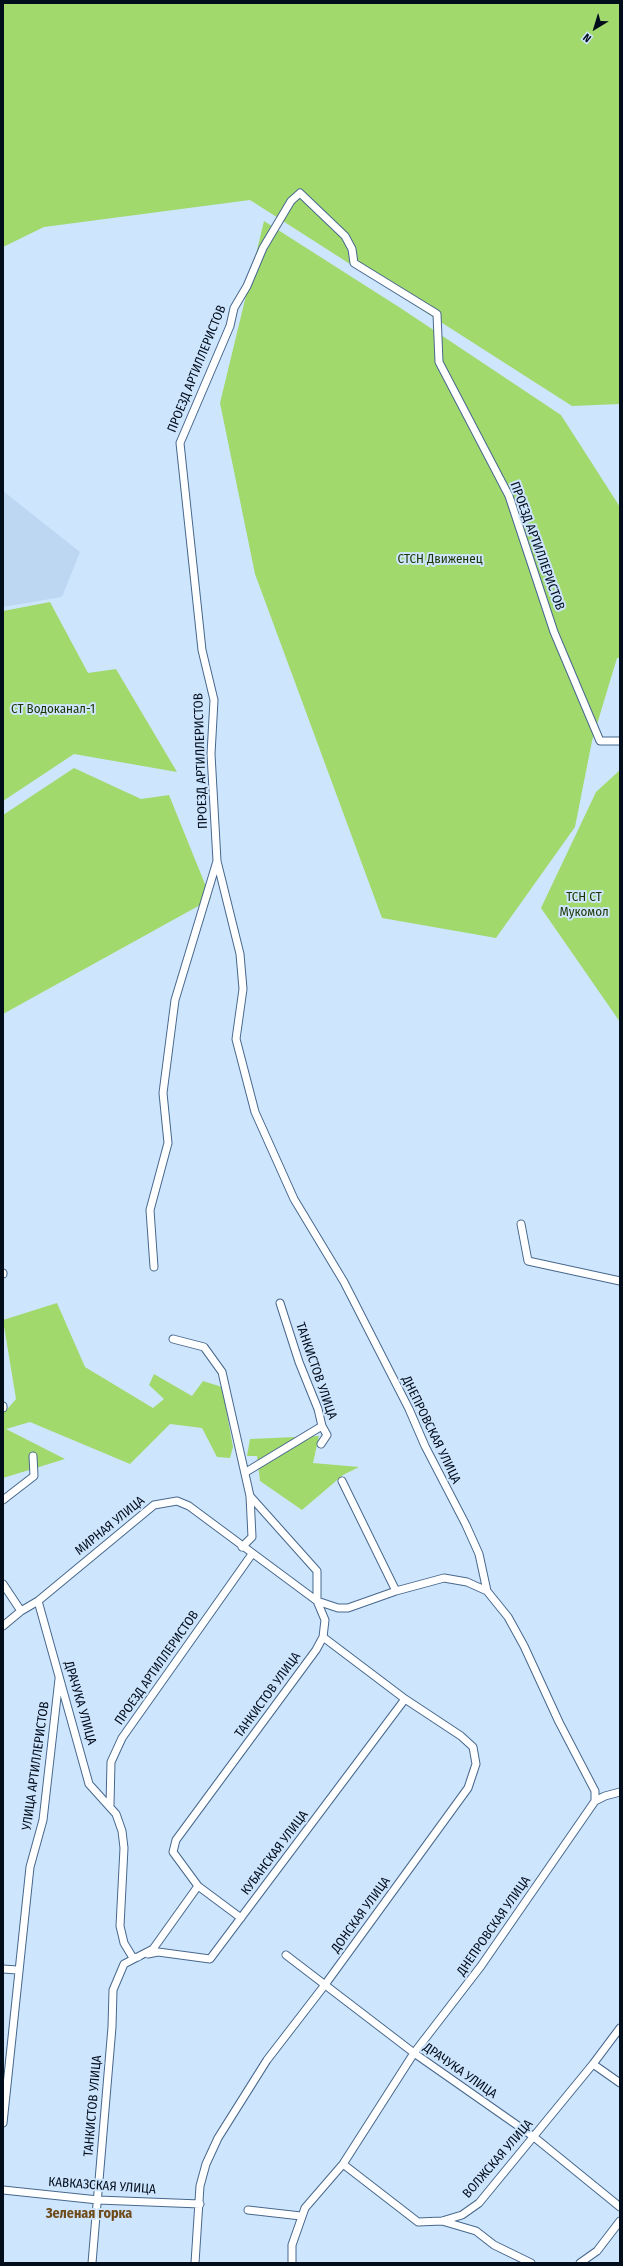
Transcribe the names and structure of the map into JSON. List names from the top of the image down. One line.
{"streets":{"street":["ПРОЕЗД АРТИЛЛЕРИСТОВ","ТАНКИСТОВ УЛИЦА","ДНЕПРОВСКАЯ УЛИЦА","МИРНАЯ УЛИЦА","ДРАЧУКА УЛИЦА","УЛИЦА АРТИЛЛЕРИСТОВ","КУБАНСКАЯ УЛИЦА","ДОНСКАЯ УЛИЦА","ВОЛЖСКАЯ УЛИЦА","КАВКАЗСКАЯ УЛИЦА"]},"crossings":[["ПРОЕЗД АРТИЛЛЕРИСТОВ","ДНЕПРОВСКАЯ УЛИЦА"],["ПРОЕЗД АРТИЛЛЕРИСТОВ","МИРНАЯ УЛИЦА"],["ПРОЕЗД АРТИЛЛЕРИСТОВ","ДРАЧУКА УЛИЦА"],["ТАНКИСТОВ УЛИЦА","МИРНАЯ УЛИЦА"],["ТАНКИСТОВ УЛИЦА","КУБАНСКАЯ УЛИЦА"],["ТАНКИСТОВ УЛИЦА","ДОНСКАЯ УЛИЦА"],["ТАНКИСТОВ УЛИЦА","КАВКАЗСКАЯ УЛИЦА"],["ДНЕПРОВСКАЯ УЛИЦА","ДРАЧУКА УЛИЦА"],["ДНЕПРОВСКАЯ УЛИЦА","ВОЛЖСКАЯ УЛИЦА"],["МИРНАЯ УЛИЦА","ДРАЧУКА УЛИЦА"],["ДРАЧУКА УЛИЦА","УЛИЦА АРТИЛЛЕРИСТОВ"],["ДРАЧУКА УЛИЦА","ДОНСКАЯ УЛИЦА"],["ДРАЧУКА УЛИЦА","ВОЛЖСКАЯ УЛИЦА"],["КУБАНСКАЯ УЛИЦА","ДОНСКАЯ УЛИЦА"],["ДОНСКАЯ УЛИЦА","КАВКАЗСКАЯ УЛИЦА"]],"districts":["Зеленая горка"],"parks":["СТСН Движенец","СТ Водоканал-1","ТСН СТ Мукомол"],"north":"bottom left"}
